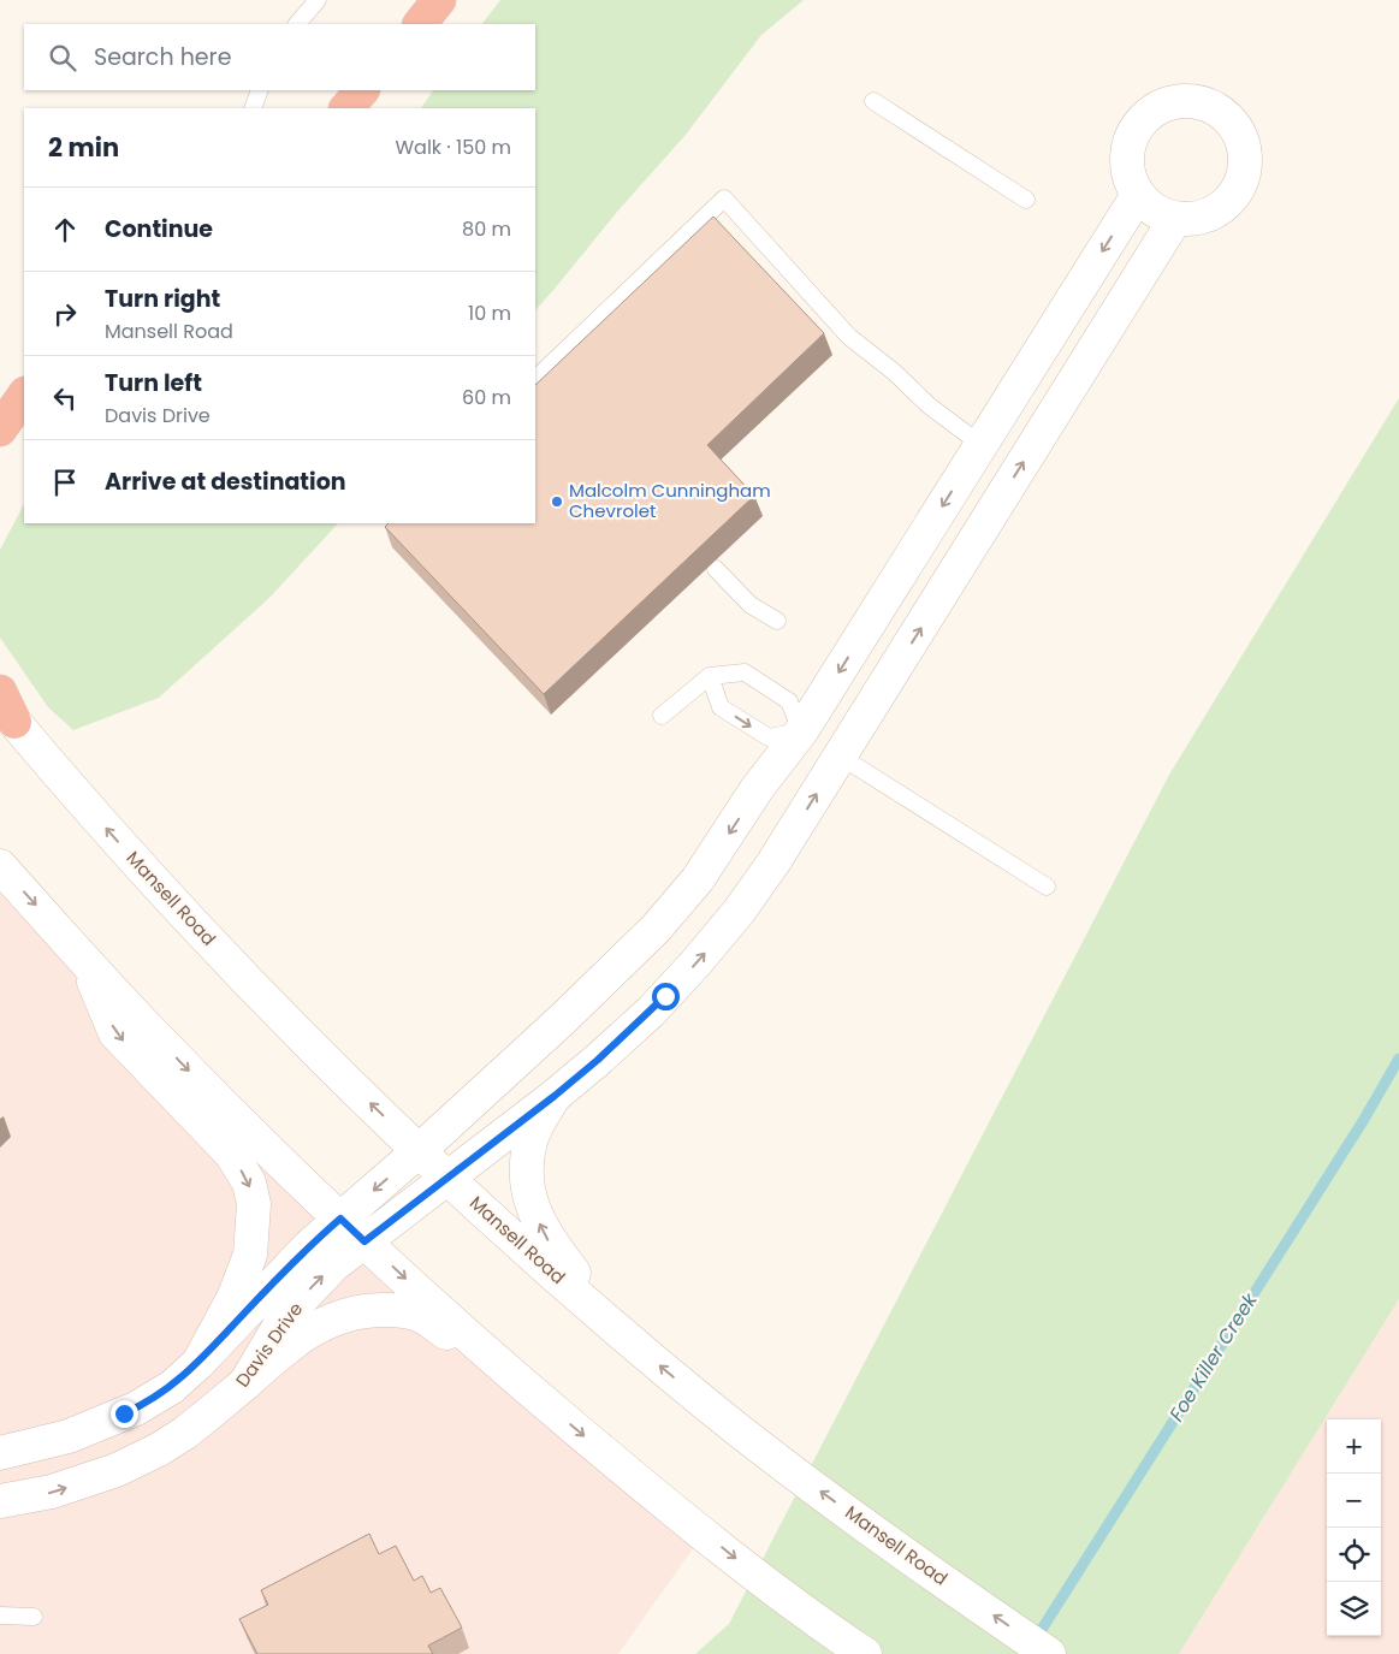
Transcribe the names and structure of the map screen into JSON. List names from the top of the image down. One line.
{"streets":{"street":["Mansell Road","Davis Drive"]},"crossings":[["Mansell Road","Davis Drive"]],"water":["Foe Killer Creek"],"places":["Malcolm Cunningham Chevrolet"],"page":{"search":"Search here","heading":["2 min","Walk · 150 m"],"list":[["Continue","80 m"],["Turn right","Mansell Road","10 m"],["Turn left","Davis Drive","60 m"],"Arrive at destination"],"map_buttons":["+","−"]}}
